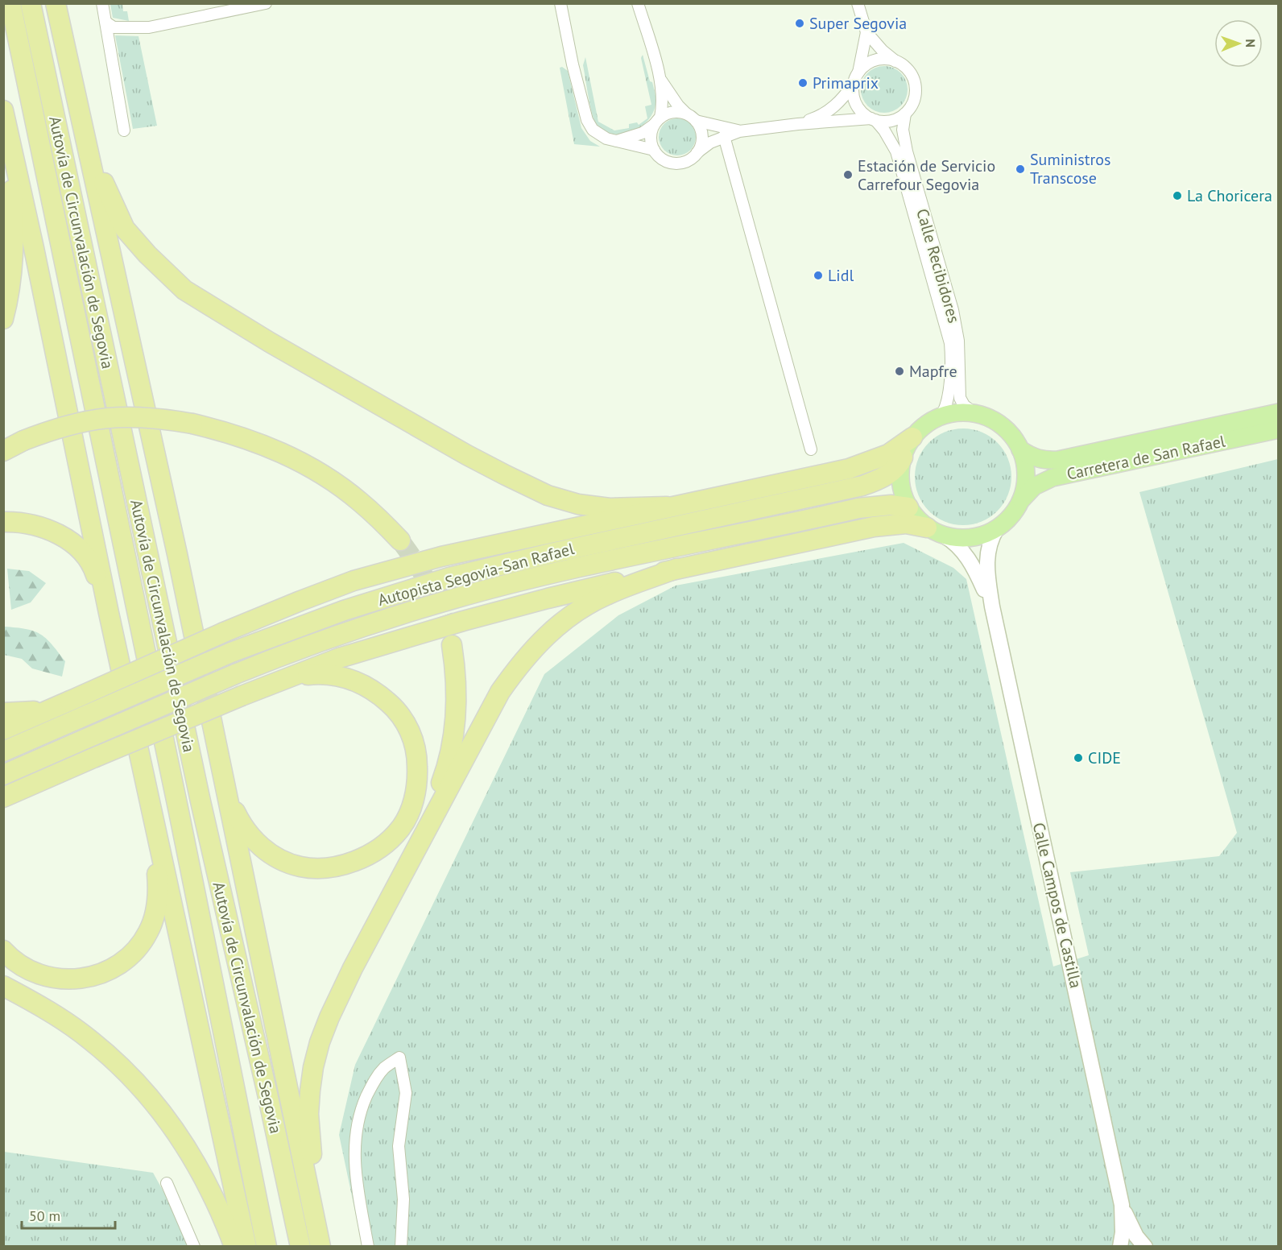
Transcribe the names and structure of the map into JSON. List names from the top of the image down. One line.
{"streets":{"highway":["Autovía de Circunvalación de Segovia","Autopista Segovia-San Rafael"],"main road":["Carretera de San Rafael","Calle Campos de Castilla"],"street":["Calle Recibidores"]},"crossings":[["Calle Recibidores","Carretera de San Rafael"],["Calle Recibidores","Autopista Segovia-San Rafael"],["Calle Recibidores","Calle Campos de Castilla"],["Carretera de San Rafael","Autopista Segovia-San Rafael"],["Carretera de San Rafael","Calle Campos de Castilla"],["Autopista Segovia-San Rafael","Calle Campos de Castilla"]],"places":["Super Segovia","Primaprix","Suministros Transcose","Estación de Servicio Carrefour Segovia","La Choricera","Lidl","Mapfre","CIDE"],"scale_bar":"50 m","north":"right"}
